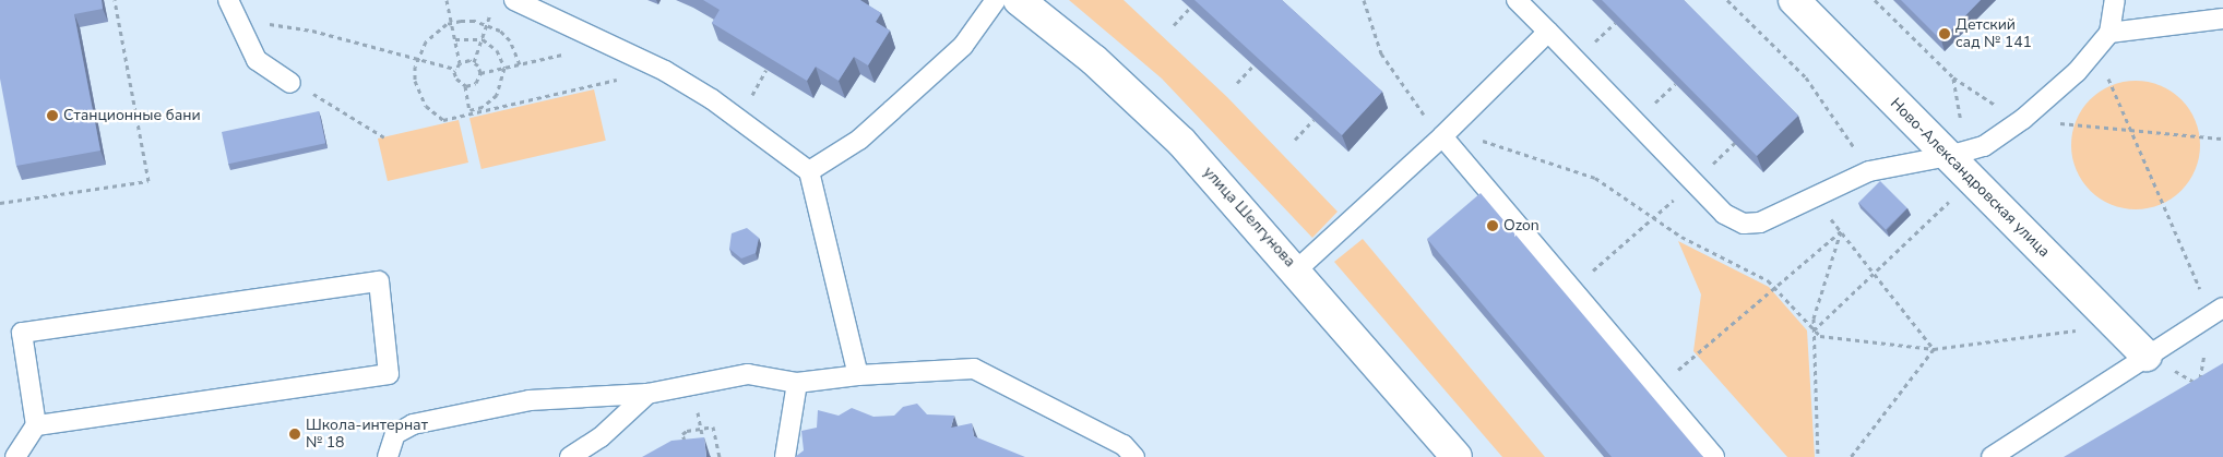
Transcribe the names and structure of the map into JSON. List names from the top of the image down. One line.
{"streets":{"street":["Ново-Александровская улица","улица Шелгунова"]},"places":["Детский сад № 141","Станционные бани","Ozon","Школа-интернат № 18"]}
